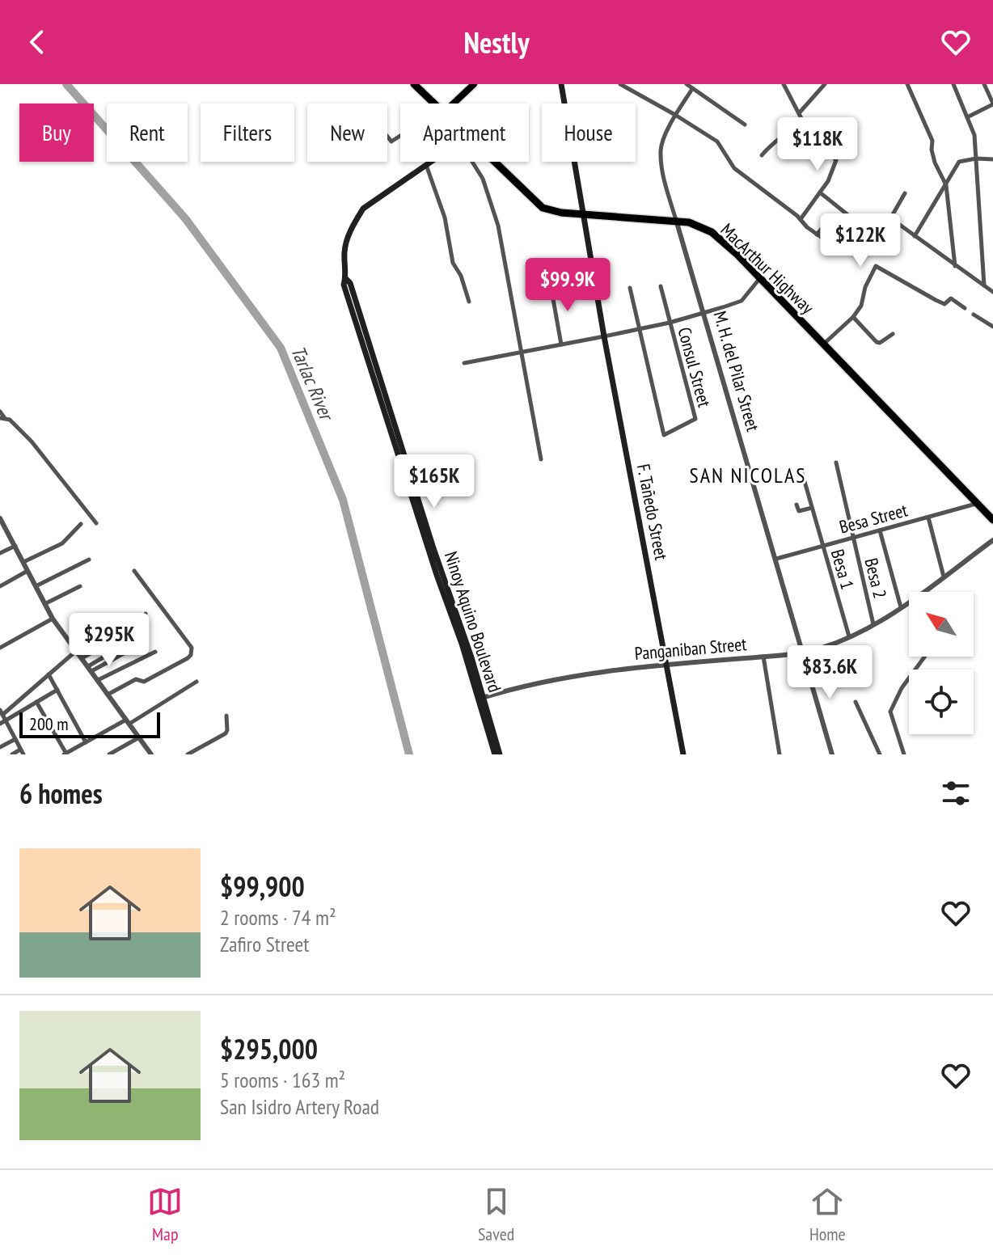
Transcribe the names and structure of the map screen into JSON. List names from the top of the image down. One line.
{"streets":{"highway":["MacArthur Highway"],"main road":["F. Tañedo Street","Ninoy Aquino Boulevard"],"street":["Consul Street","M. H. del Pilar Street","Besa Street","Besa 1","Besa 2","Panganiban Street"]},"crossings":[["MacArthur Highway","M. H. del Pilar Street"],["MacArthur Highway","F. Tañedo Street"],["MacArthur Highway","Besa Street"],["M. H. del Pilar Street","Besa Street"],["M. H. del Pilar Street","Panganiban Street"],["F. Tañedo Street","Panganiban Street"],["Besa Street","Besa 1"],["Besa Street","Besa 2"],["Besa 1","Panganiban Street"],["Besa 2","Panganiban Street"],["Ninoy Aquino Boulevard","Panganiban Street"]],"districts":["SAN NICOLAS"],"water":["Tarlac River"],"scale_bar":"200 m","north":"top left","page":{"header":"Nestly","chip":["Buy","Rent","Filters","New","Apartment","House"],"price":["$118K","$122K","$99.9K","$165K","$295K","$83.6K"],"scale":"200 m","heading":"6 homes","list":[{"name":"$99,900","note":"2 rooms · 74 m² · Zafiro Street"},{"name":"$295,000","note":"5 rooms · 163 m² · San Isidro Artery Road"}],"tabs":["Map","Saved","Home"]}}
